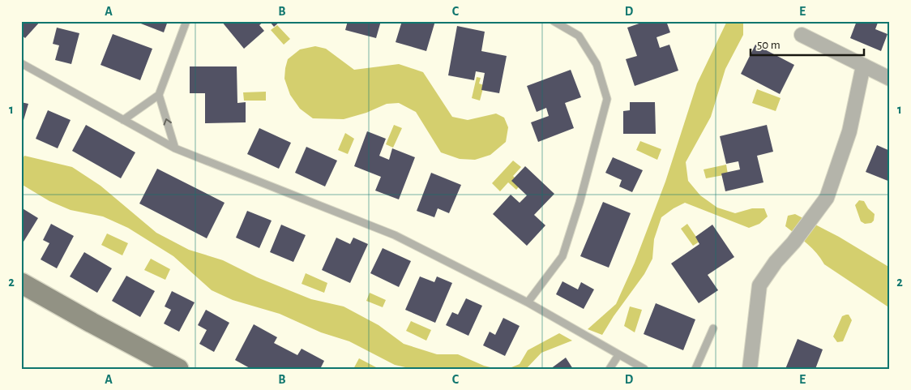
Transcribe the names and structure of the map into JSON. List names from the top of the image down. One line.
{"scale_bar":"50 m","grid":{"columns":["A","B","C","D","E"],"rows":["1","2"]}}
